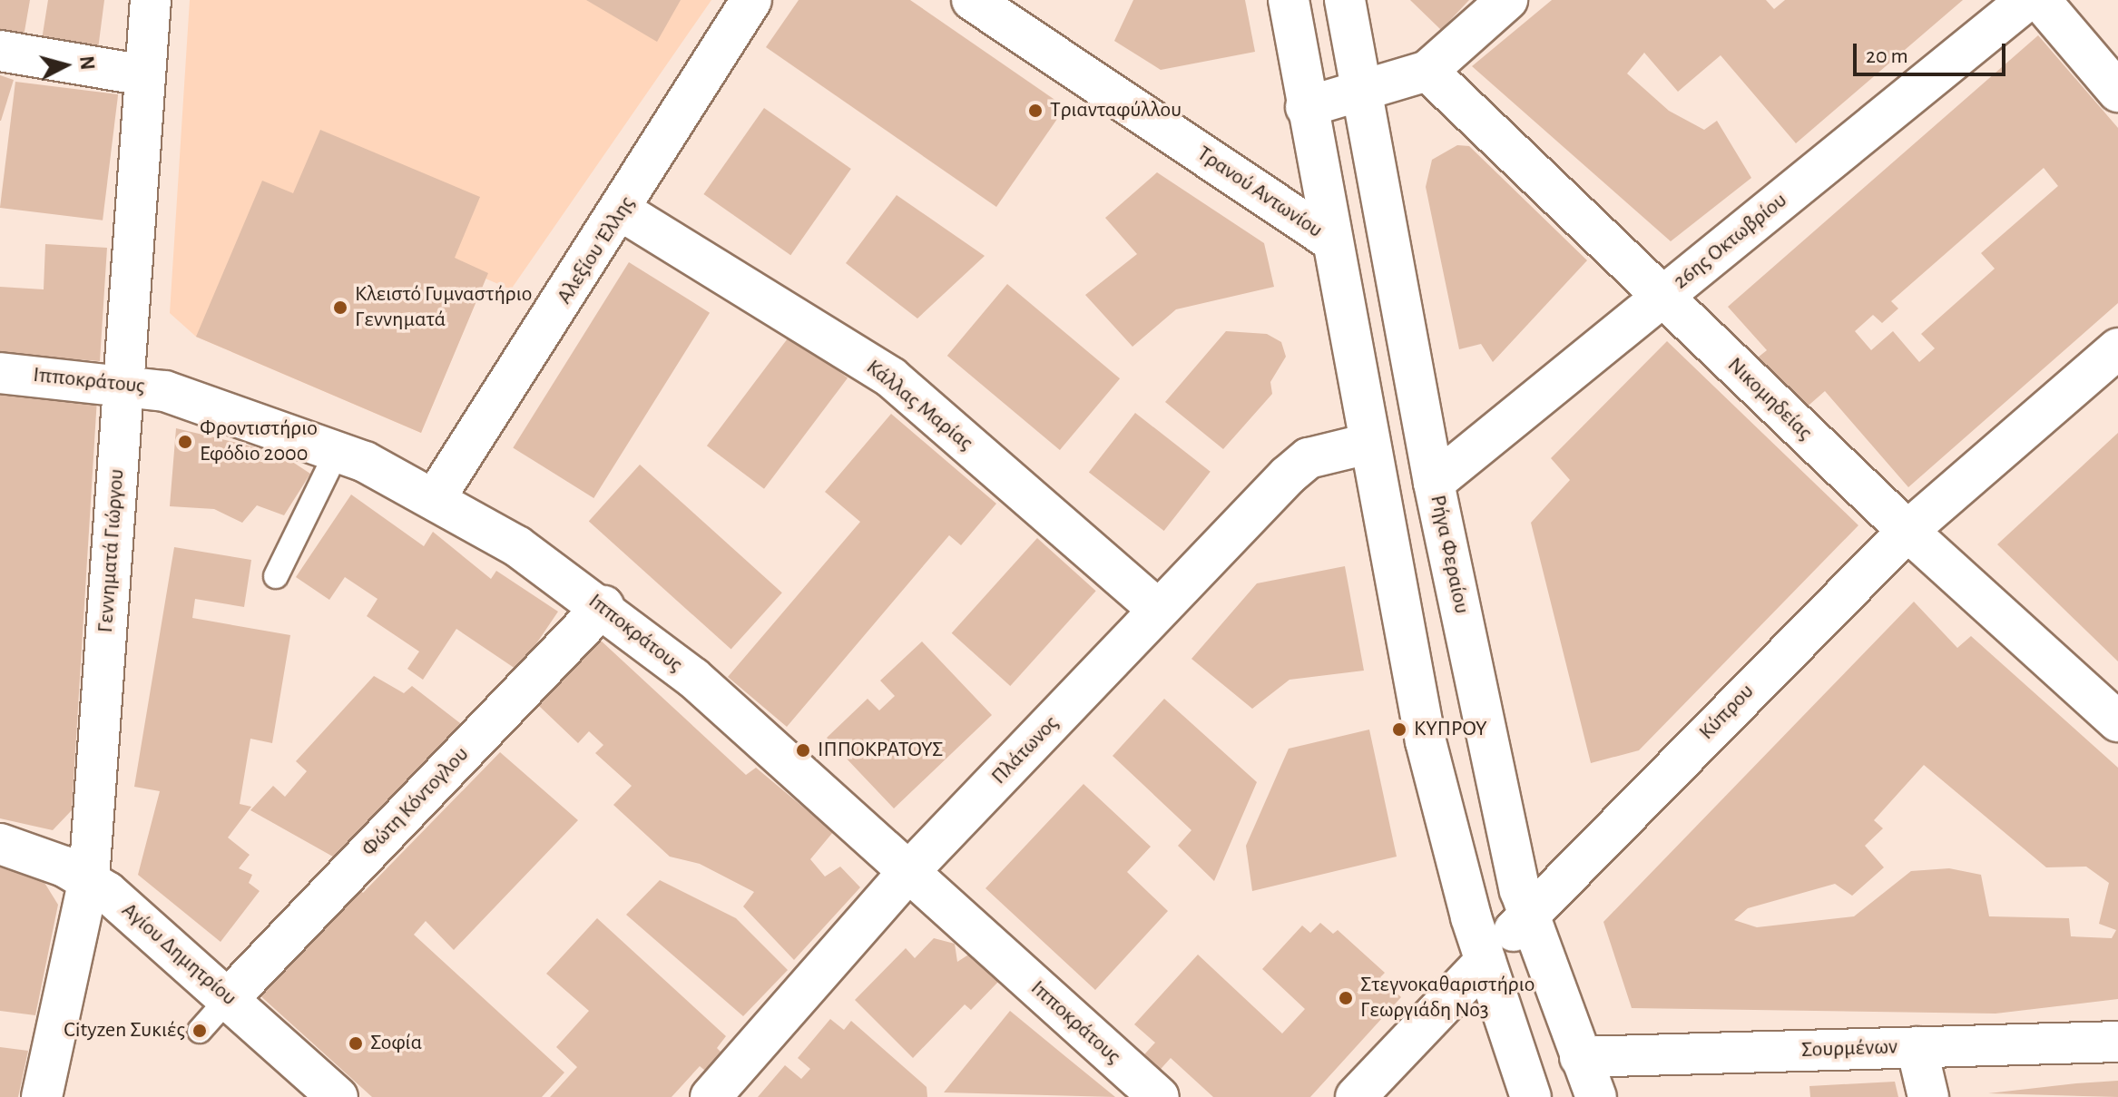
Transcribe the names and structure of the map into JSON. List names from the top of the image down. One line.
{"streets":{"street":["Τρανού Αντωνίου","26ης Οκτωβρίου","Αλεξίου Έλλης","Ιπποκράτους","Νικομηδείας","Κάλλας Μαρίας","Γεννηματά Γιώργου","Ρήγα Φεραίου","Κύπρου","Πλάτωνος","Φώτη Κόντογλου","Αγίου Δημητρίου","Σουρμένων"]},"crossings":[["26ης Οκτωβρίου","Νικομηδείας"],["26ης Οκτωβρίου","Ρήγα Φεραίου"],["Αλεξίου Έλλης","Ιπποκράτους"],["Αλεξίου Έλλης","Κάλλας Μαρίας"],["Ιπποκράτους","Γεννηματά Γιώργου"],["Ιπποκράτους","Πλάτωνος"],["Ιπποκράτους","Φώτη Κόντογλου"],["Νικομηδείας","Κύπρου"],["Κάλλας Μαρίας","Πλάτωνος"],["Γεννηματά Γιώργου","Αγίου Δημητρίου"],["Ρήγα Φεραίου","Κύπρου"],["Ρήγα Φεραίου","Σουρμένων"],["Φώτη Κόντογλου","Αγίου Δημητρίου"]],"places":["Τριανταφύλλου","Κλειστό Γυμναστήριο Γεννηματά","Φροντιστήριο Εφόδιο 2000","ΚΥΠΡΟΥ","ΙΠΠΟΚΡΑΤΟΥΣ","Στεγνοκαθαριστήριο Γεωργιάδη Νο3","Cityzen Συκιές","Σοφία"],"scale_bar":"20 m","north":"right"}
